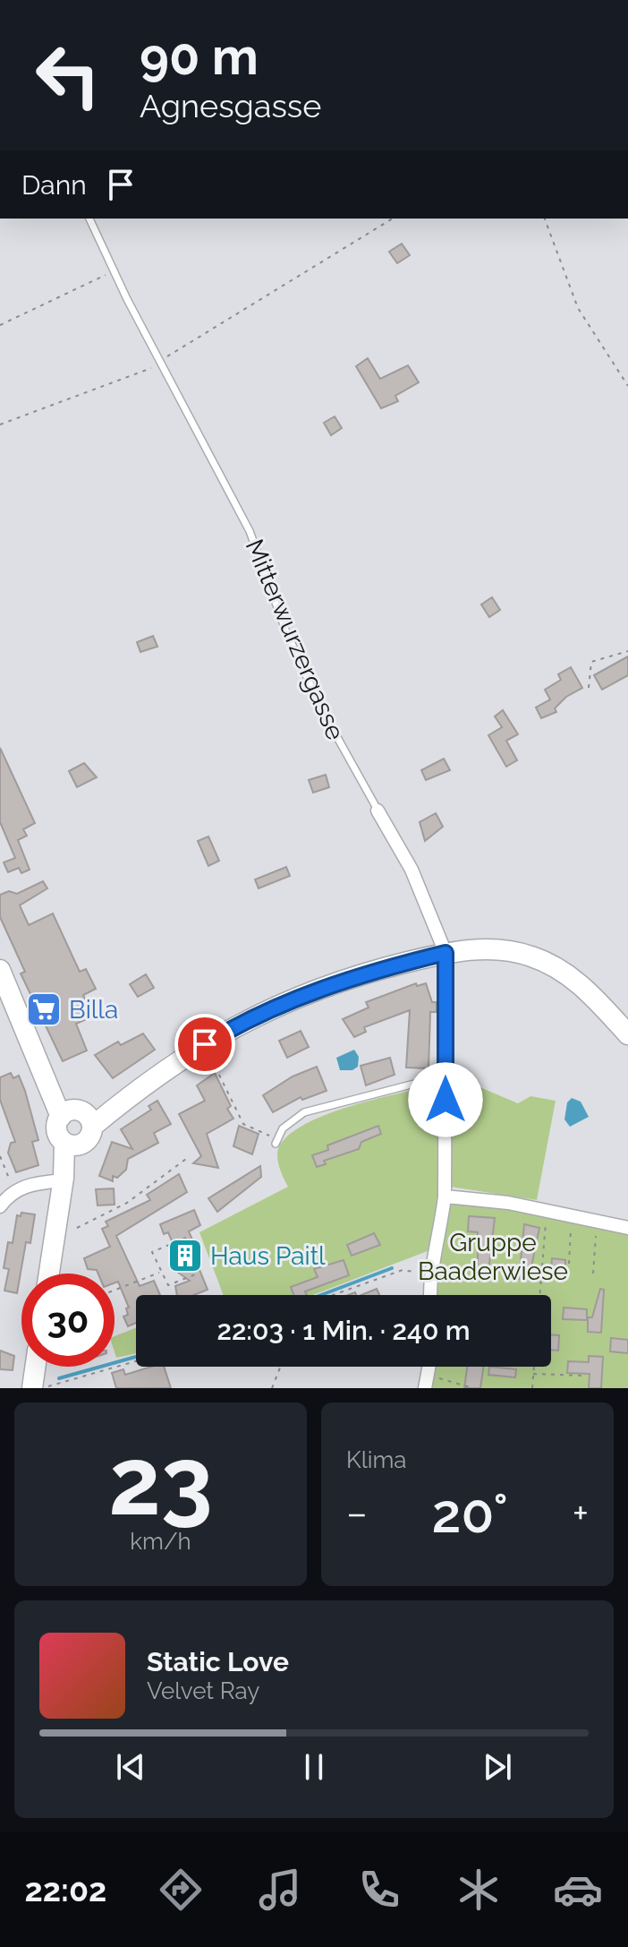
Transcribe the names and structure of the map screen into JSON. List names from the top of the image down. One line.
{"streets":{"street":["Mitterwurzergasse"]},"parks":["Gruppe Baaderwiese"],"places":{"supermarket":["Billa"],"building":["Haus Paitl"]},"page":{"turn":["90 m","Agnesgasse"],"then":"Dann","limit":"30","trip":"22:03 · 1 Min. · 240 m","tile":[["23","km/h"],"Klima"],"heat":["−","20°","+"],"song":["Static Love","Velvet Ray"],"tabs":"22:02"}}
